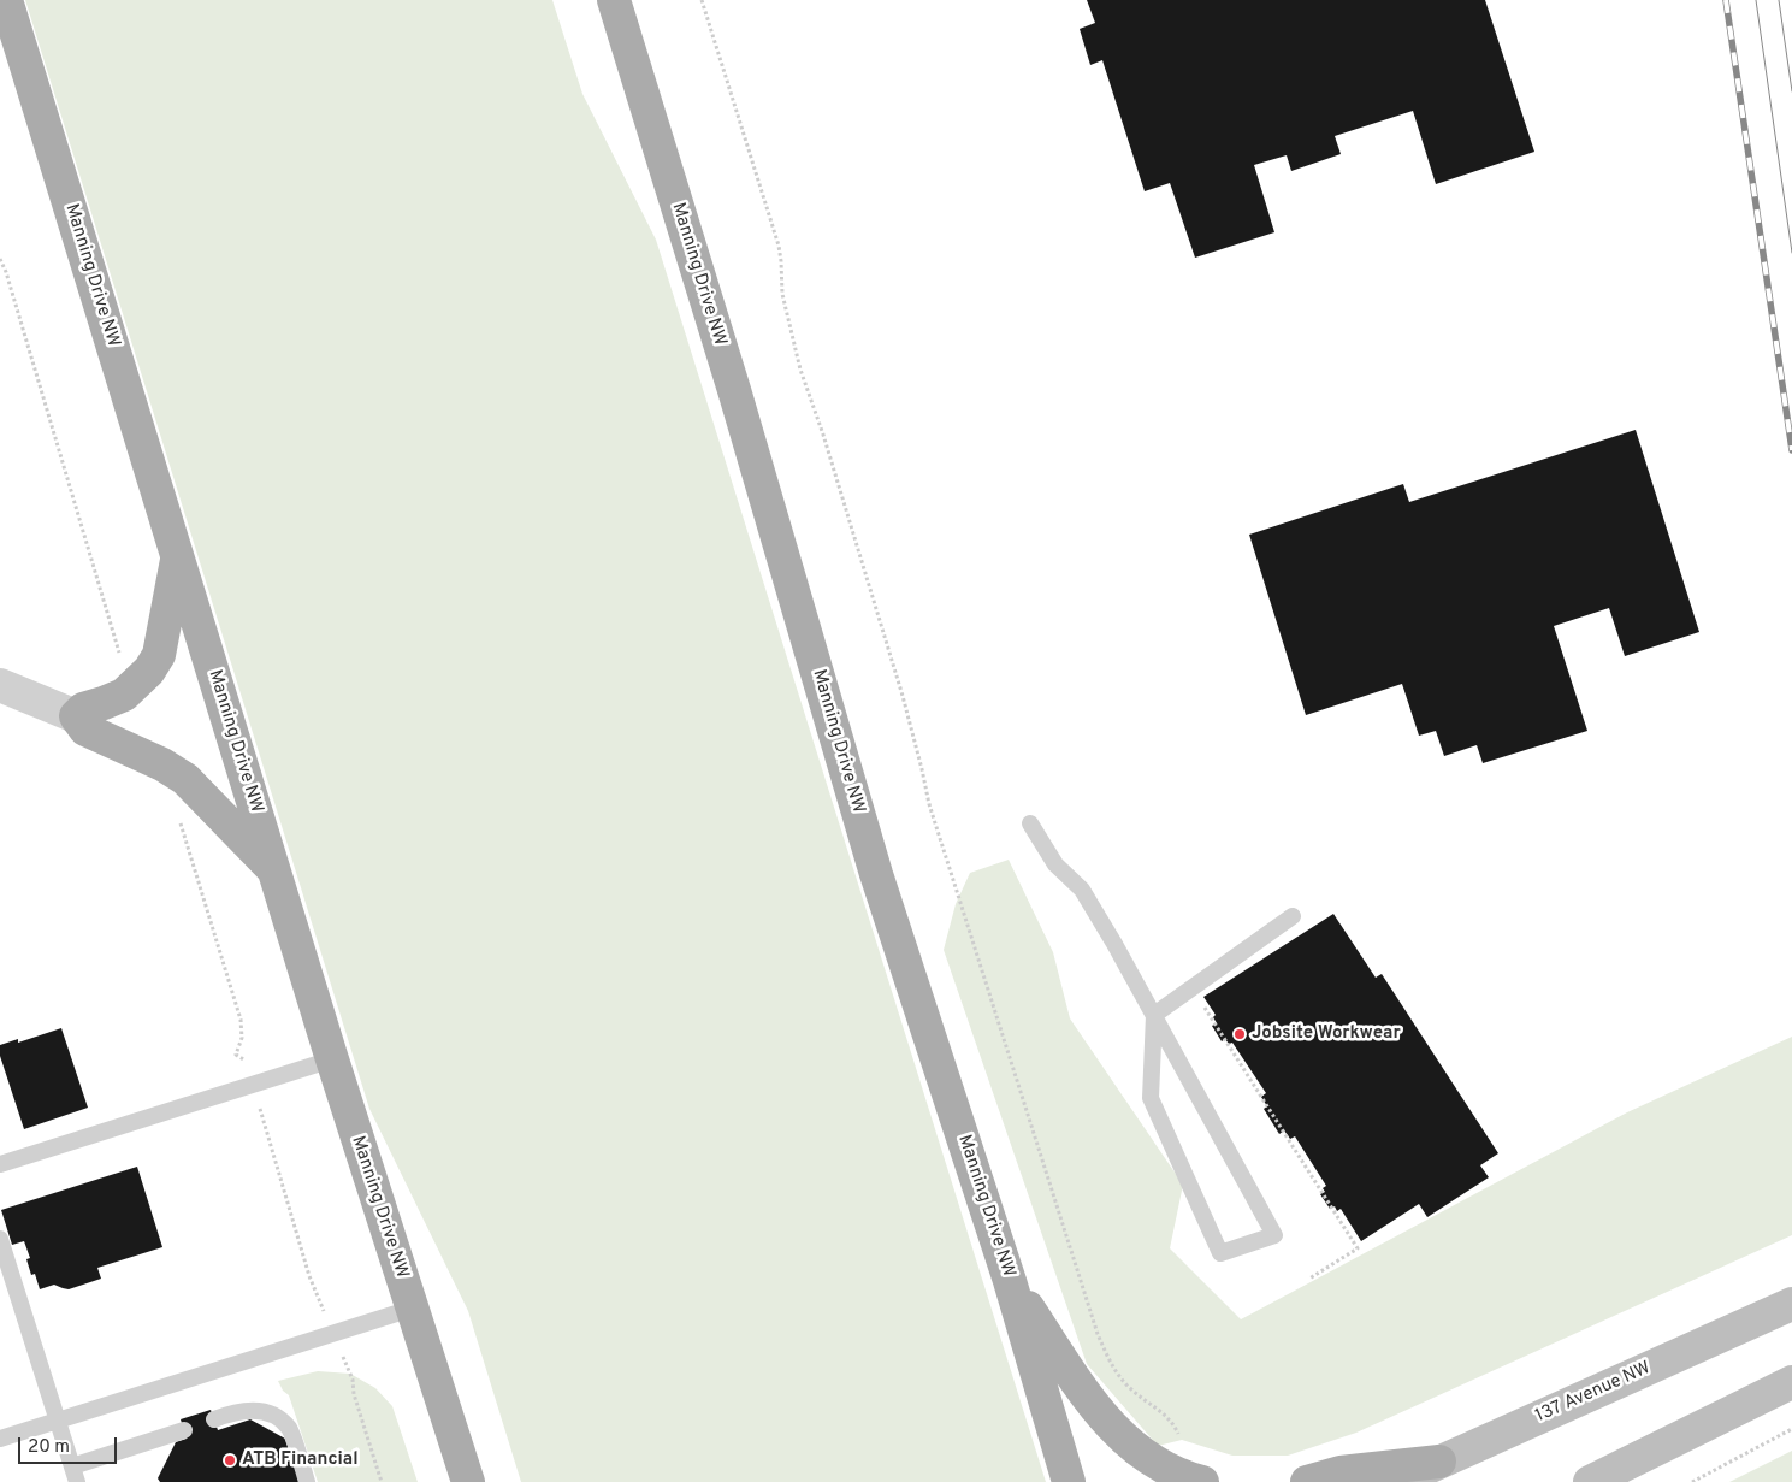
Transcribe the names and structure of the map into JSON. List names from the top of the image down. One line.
{"streets":{"main road":["Manning Drive NW","137 Avenue NW"]},"places":["Jobsite Workwear","ATB Financial"],"scale_bar":"20 m"}
